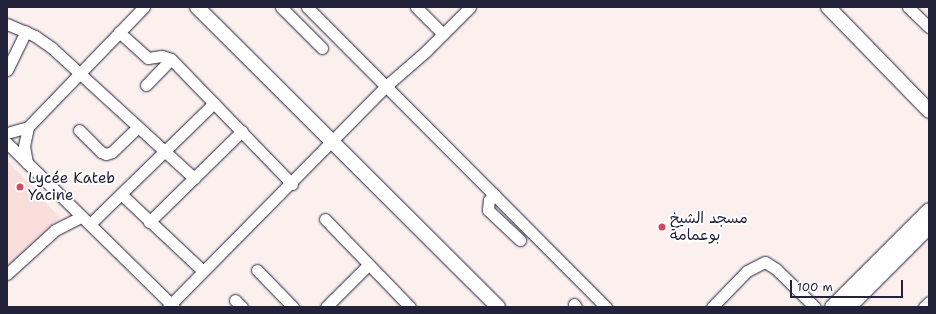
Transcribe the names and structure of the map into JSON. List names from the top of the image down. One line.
{"places":["Lycée Kateb Yacine","مسجد الشيخ بوعمامة"],"scale_bar":"100 m"}
